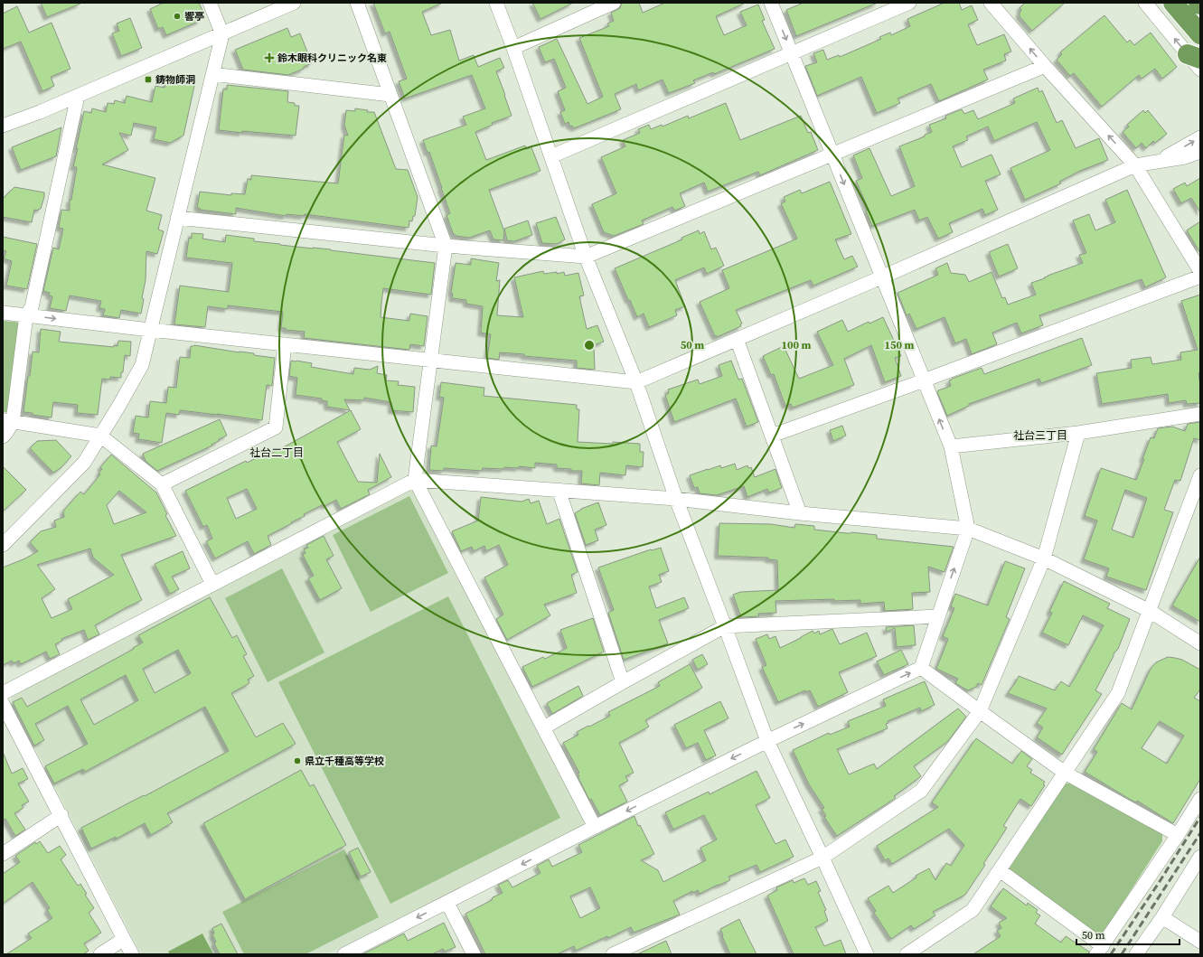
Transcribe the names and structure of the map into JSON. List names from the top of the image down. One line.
{"districts":["社台三丁目","社台二丁目"],"places":{"other":["響亭","県立千種高等学校"],"health":["鈴木眼科クリニック名東"],"transit":["鋳物師洞"]},"scale_bar":"50 m","rings":["50 m","100 m","150 m"]}
